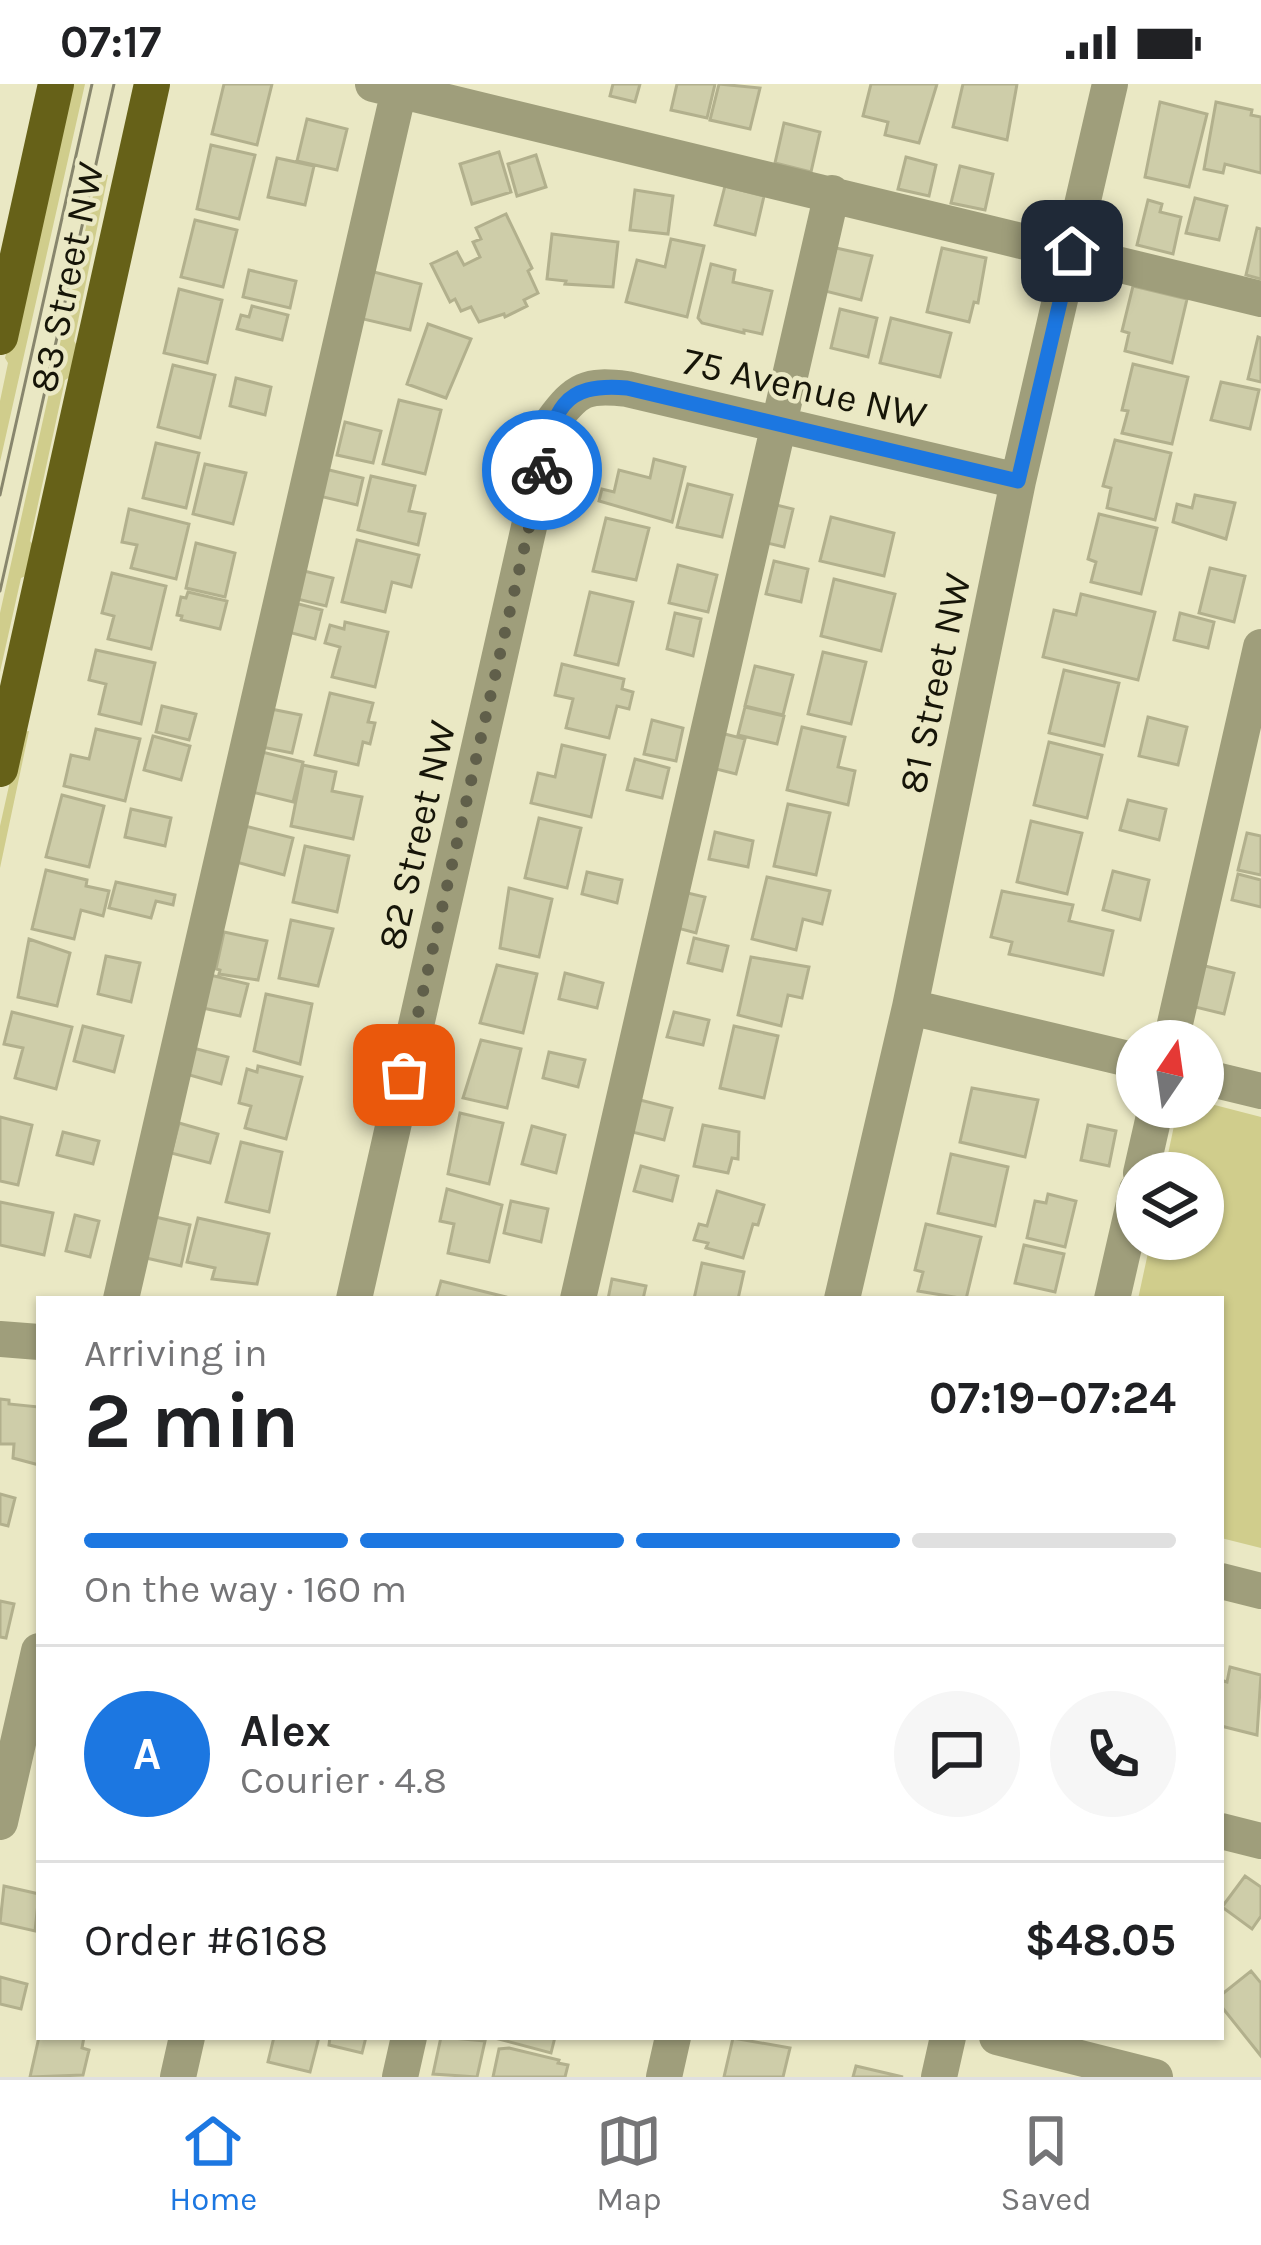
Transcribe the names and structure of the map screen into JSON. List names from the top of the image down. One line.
{"streets":{"main road":["83 Street NW"],"street":["75 Avenue NW","81 Street NW","82 Street NW"]},"crossings":[["75 Avenue NW","81 Street NW"],["75 Avenue NW","82 Street NW"]],"north":"top","page":{"status":"07:17","heading":["2 min","Arriving in","07:19–07:24"],"panel":["Alex","Courier · 4.8","Order #6168","$48.05"],"bar":"On the way · 160 m","round":"A","tabs":["Home","Map","Saved"]}}
